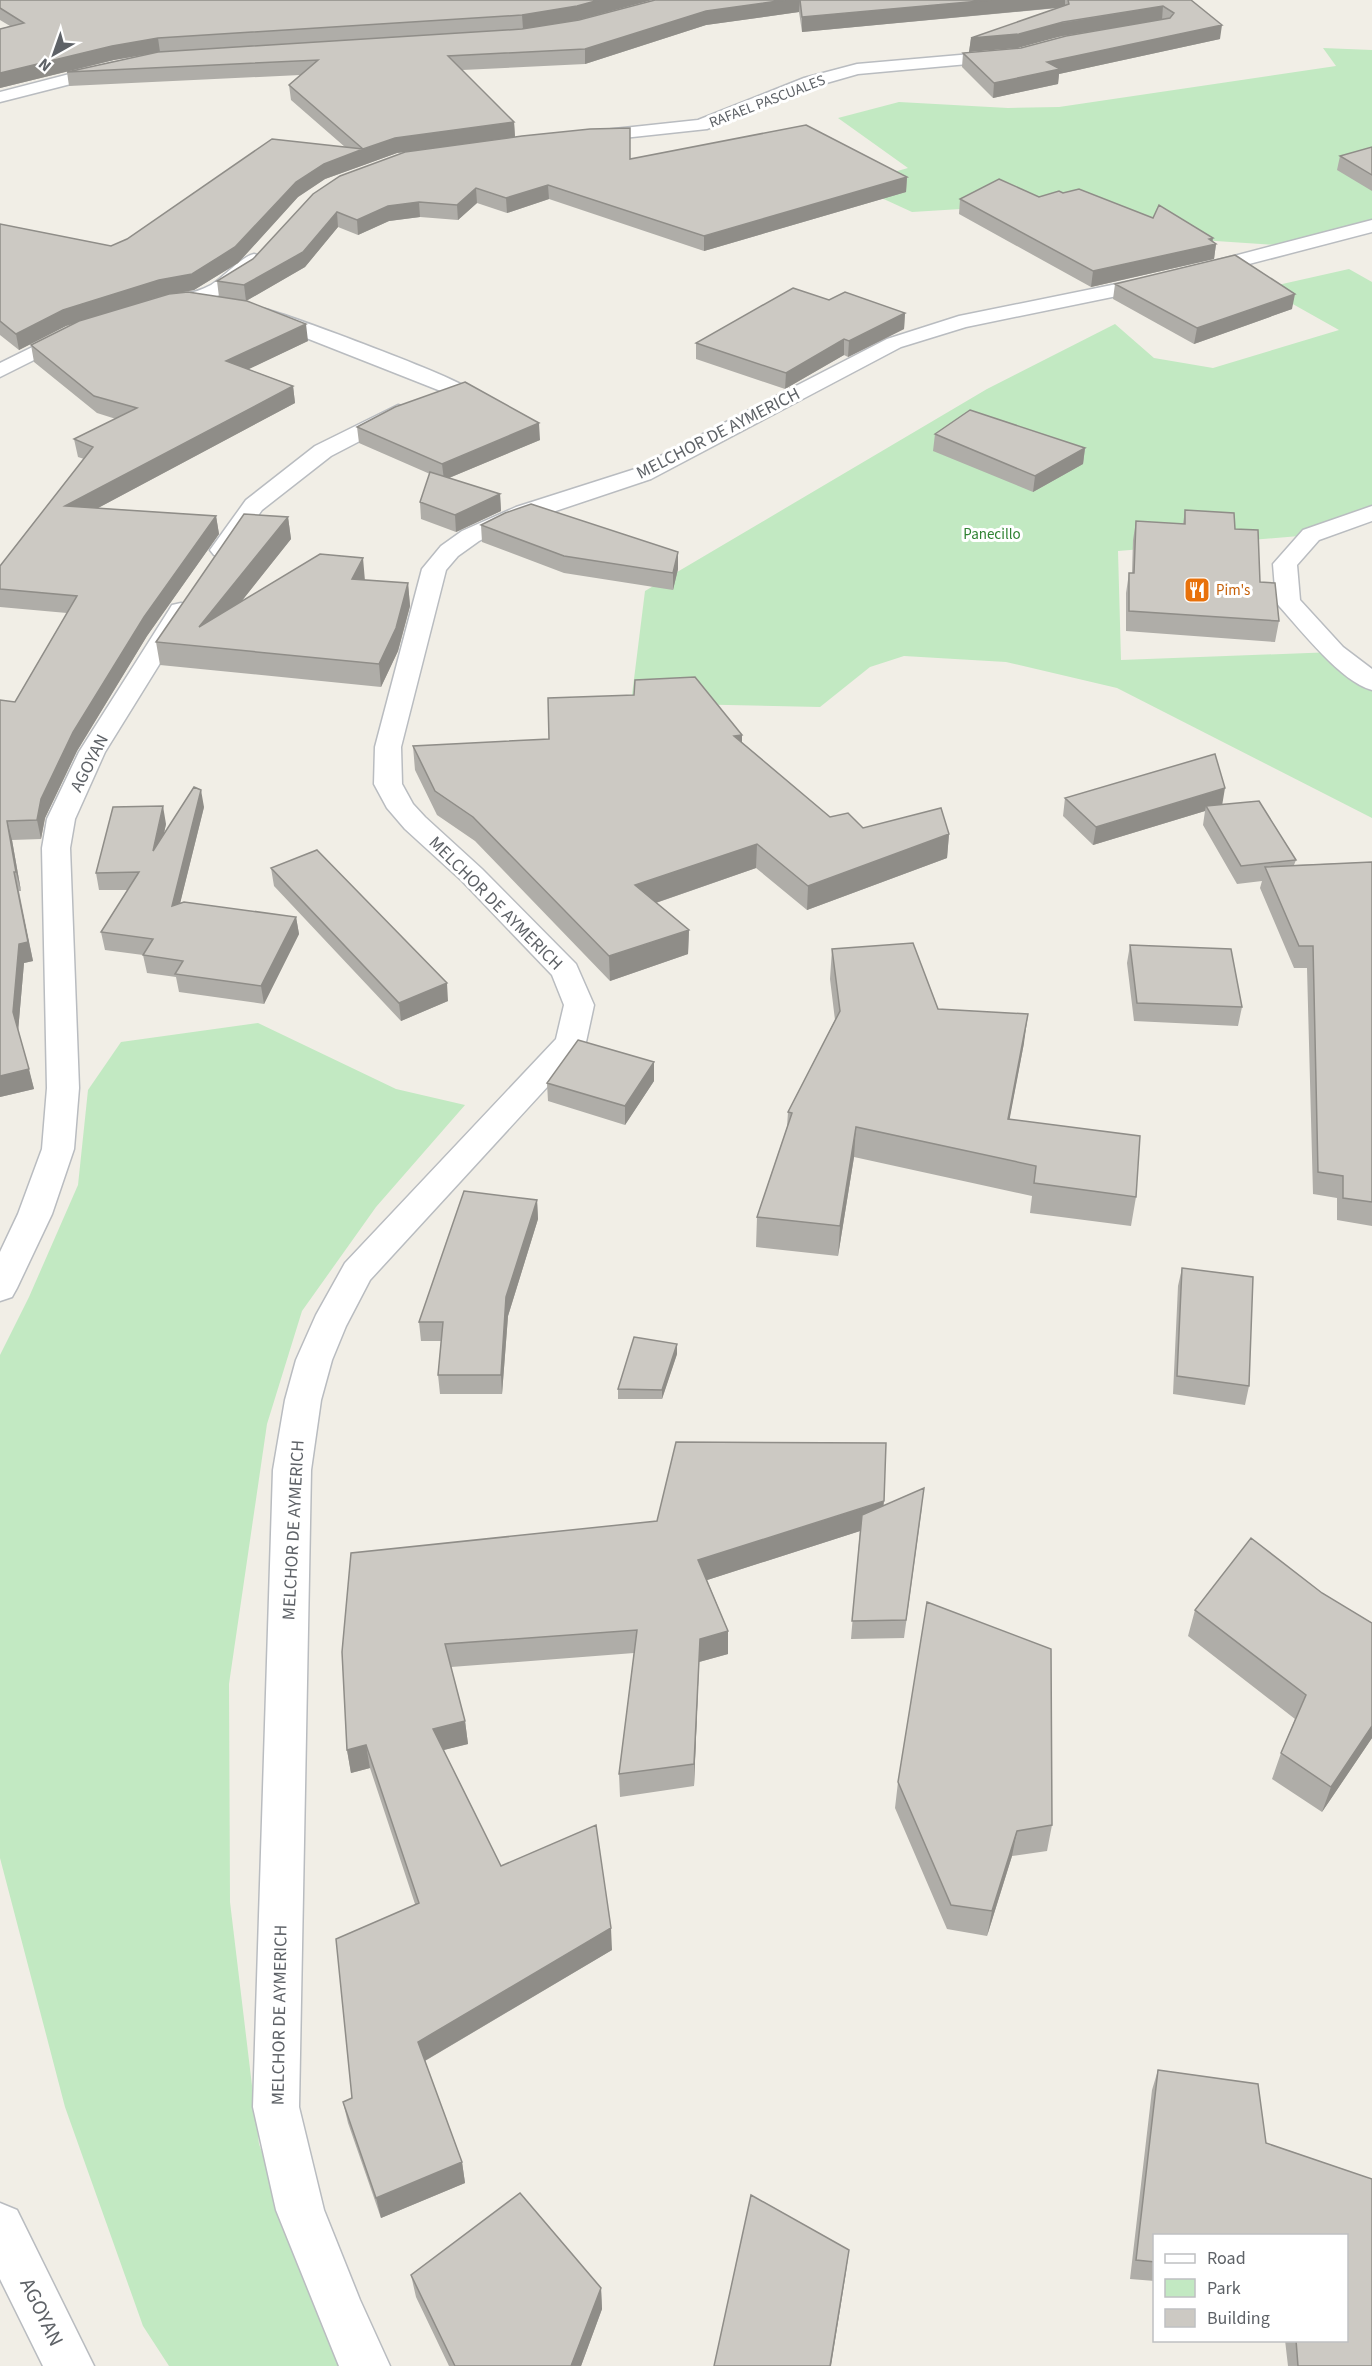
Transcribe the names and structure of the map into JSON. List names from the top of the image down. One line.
{"streets":{"street":["RAFAEL PASCUALES","MELCHOR DE AYMERICH","AGOYAN"]},"parks":["Panecillo"],"places":{"restaurant":["Pim's"]},"legend":["Road","Park","Building"],"north":"bottom left"}
